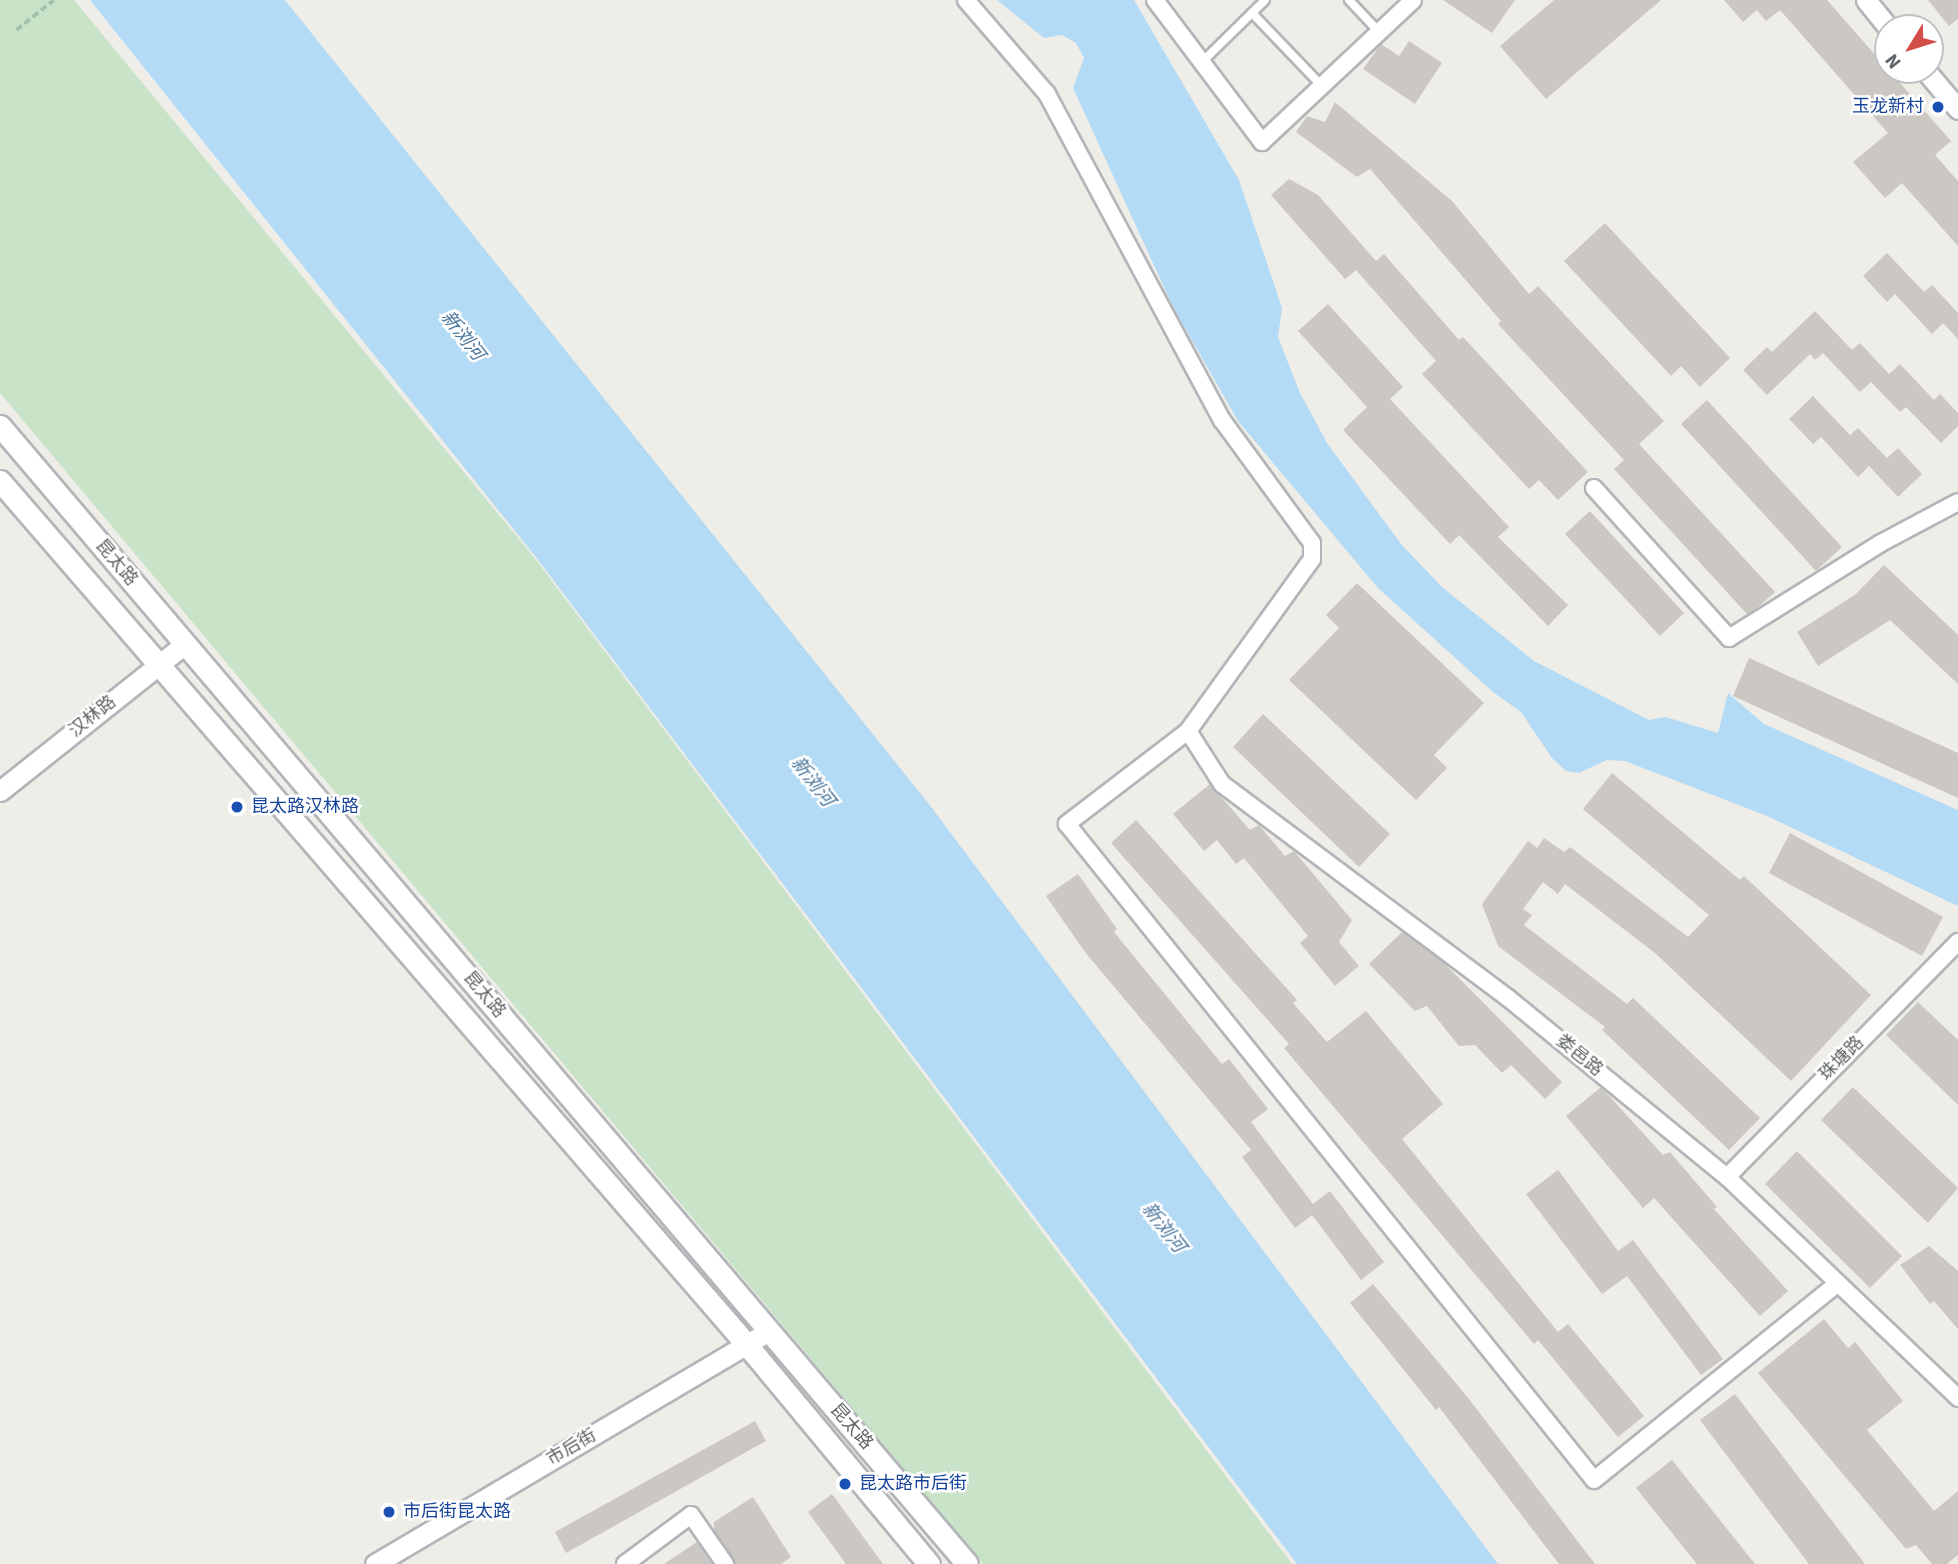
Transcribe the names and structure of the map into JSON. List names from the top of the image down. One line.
{"streets":{"main road":["昆太路"],"street":["汉林路","娄邑路","珠塘路","市后街"]},"crossings":[["昆太路","汉林路"],["昆太路","市后街"],["娄邑路","珠塘路"]],"water":["新浏河"],"places":["玉龙新村","昆太路汉林路","昆太路市后街","市后街昆太路"],"north":"bottom left"}
